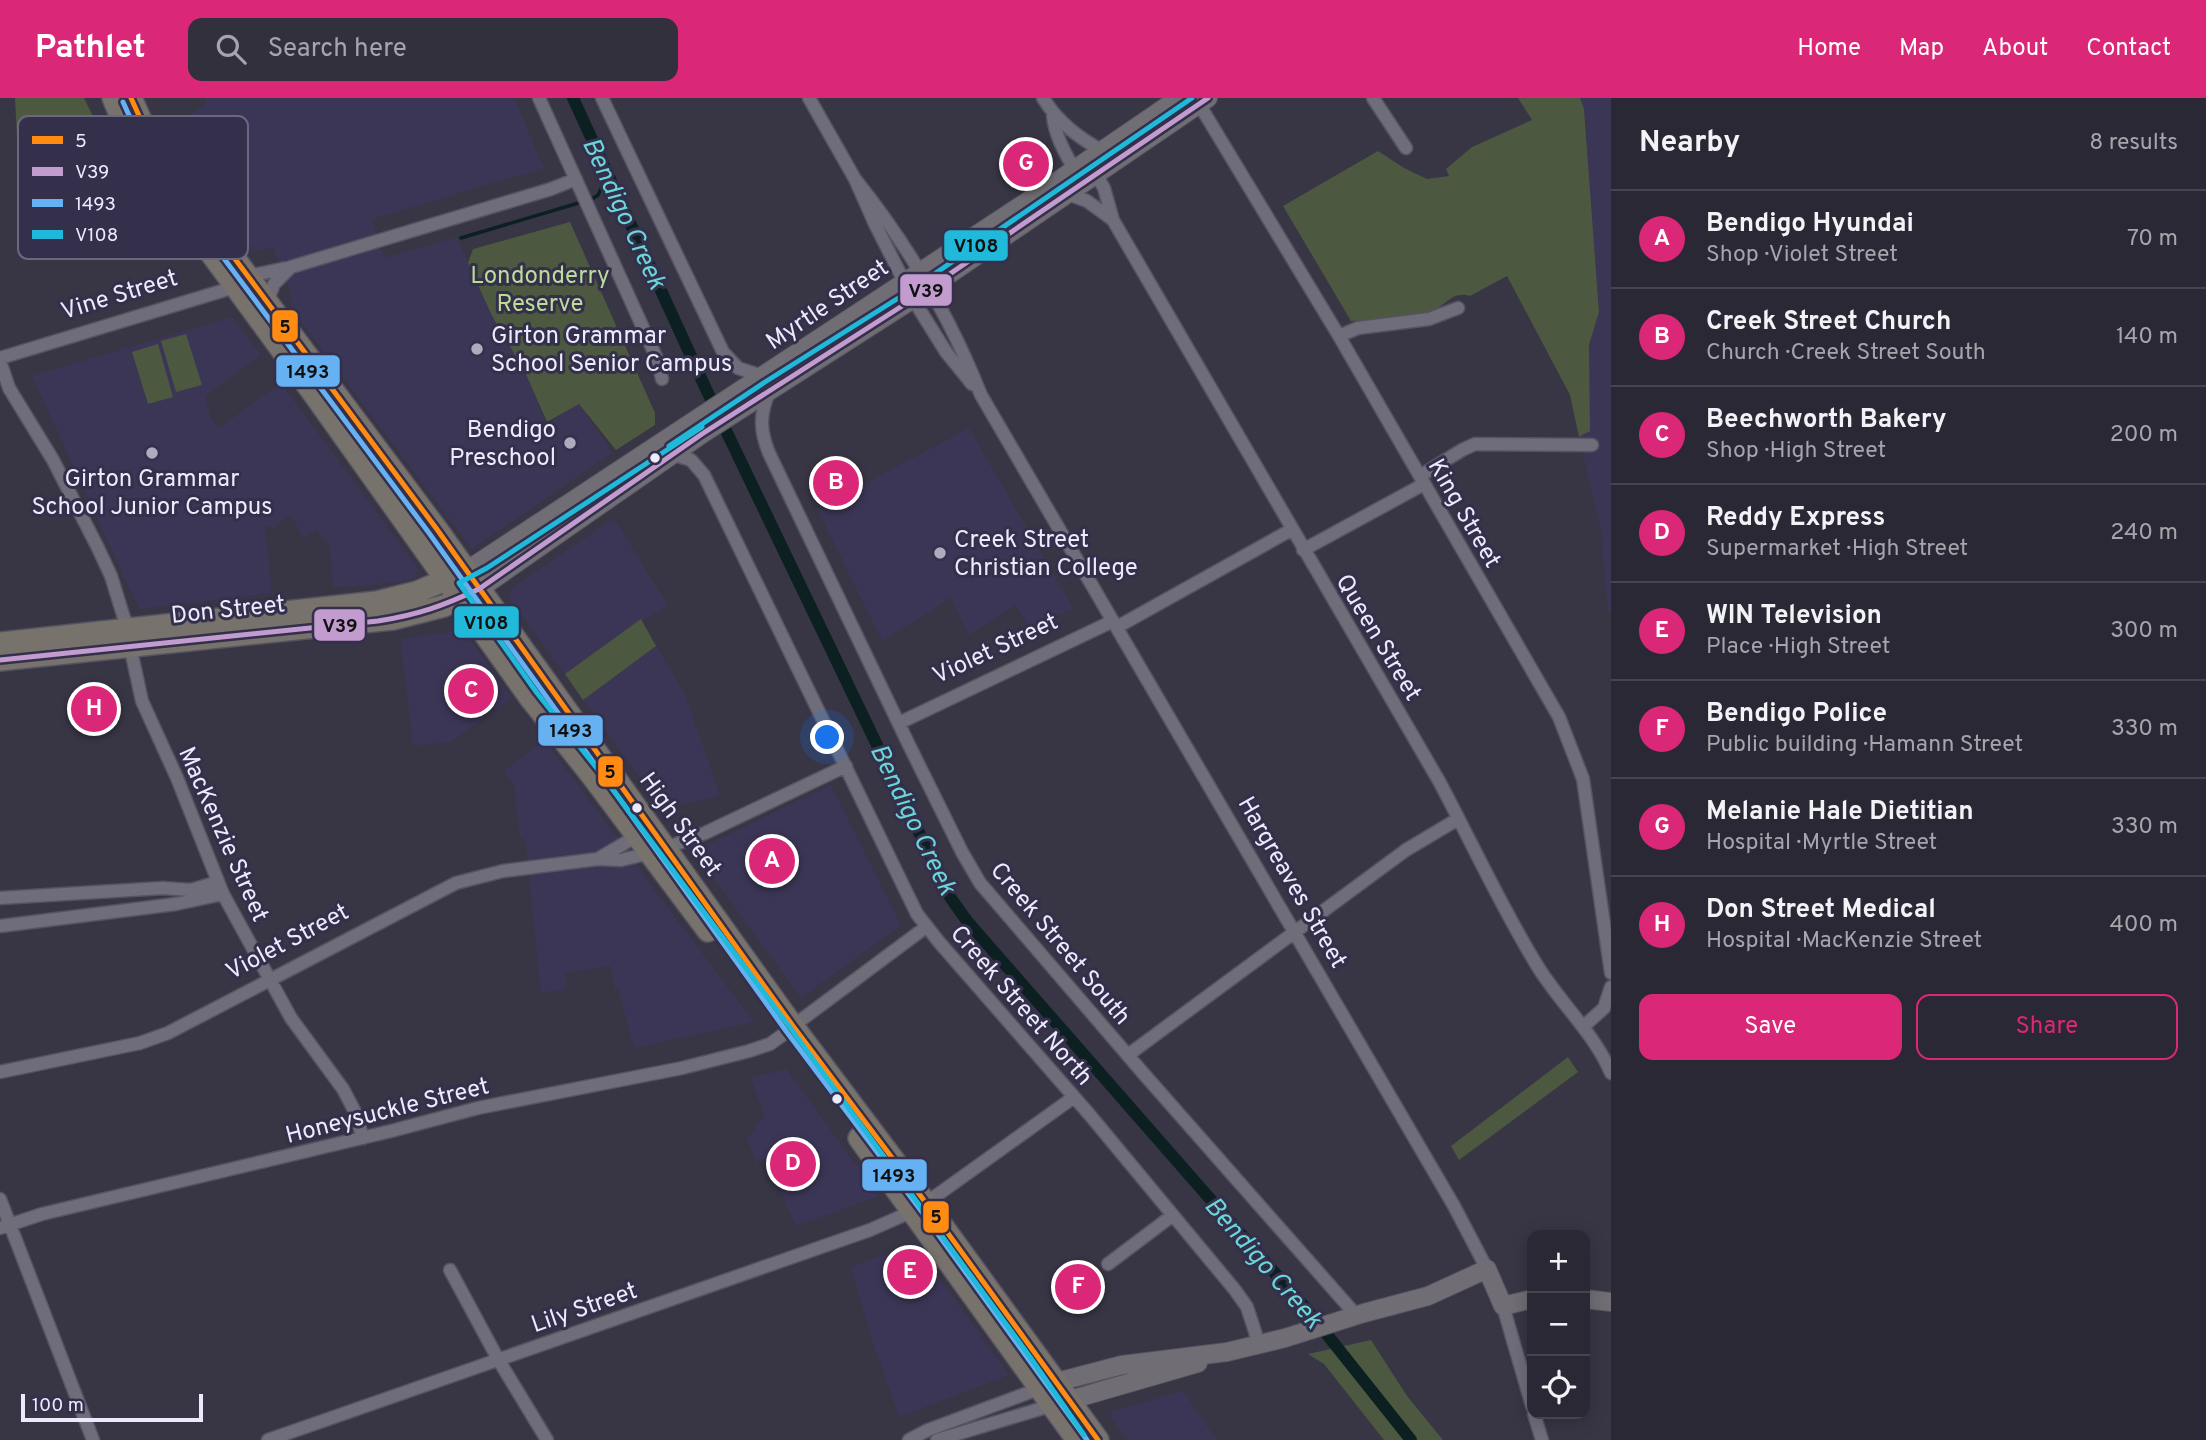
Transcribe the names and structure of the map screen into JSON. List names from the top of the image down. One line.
{"streets":{"highway":["Don Street","High Street"],"main road":["Myrtle Street","Hargreaves Street"],"street":["Vine Street","King Street","Queen Street","Violet Street","MacKenzie Street","Creek Street South","Creek Street North","Honeysuckle Street","Lily Street"]},"crossings":[["Vine Street","High Street"],["Vine Street","MacKenzie Street"],["Myrtle Street","King Street"],["Myrtle Street","Don Street"],["Myrtle Street","Queen Street"],["Myrtle Street","High Street"],["Myrtle Street","Hargreaves Street"],["Myrtle Street","Creek Street South"],["Myrtle Street","Creek Street North"],["Don Street","High Street"],["Don Street","MacKenzie Street"],["Queen Street","Violet Street"],["Violet Street","High Street"],["Violet Street","MacKenzie Street"],["Violet Street","Hargreaves Street"],["Violet Street","Creek Street South"],["Violet Street","Creek Street North"],["High Street","Honeysuckle Street"],["High Street","Lily Street"],["MacKenzie Street","Honeysuckle Street"],["Creek Street North","Honeysuckle Street"],["Creek Street North","Lily Street"]],"water":["Bendigo Creek"],"parks":["Londonderry Reserve"],"places":["Girton Grammar School Senior Campus","Bendigo Preschool","Girton Grammar School Junior Campus","Creek Street Christian College"],"lines":["transit line 5","transit line V39","transit line V108","transit line 1493"],"legend":["5","V39","1493","V108"],"scale_bar":"100 m","page":{"header":"Pathlet","search":"Search here","nav":["Home","Map","About","Contact"],"heading":["Nearby","8 results"],"pins":["G","B","C","H","A","D","E","F"],"list":[{"mark":"A","name":"Bendigo Hyundai","note":"Shop · Violet Street","value":"70 m"},{"mark":"B","name":"Creek Street Church","note":"Church · Creek Street South","value":"140 m"},{"mark":"C","name":"Beechworth Bakery","note":"Shop · High Street","value":"200 m"},{"mark":"D","name":"Reddy Express","note":"Supermarket · High Street","value":"240 m"},{"mark":"E","name":"WIN Television","note":"Place · High Street","value":"300 m"},{"mark":"F","name":"Bendigo Police","note":"Public building · Hamann Street","value":"330 m"},{"mark":"G","name":"Melanie Hale Dietitian","note":"Hospital · Myrtle Street","value":"330 m"},{"mark":"H","name":"Don Street Medical","note":"Hospital · MacKenzie Street","value":"400 m"}],"buttons":["Save","Share"],"map_buttons":["+","−"],"scale":"100 m"}}
